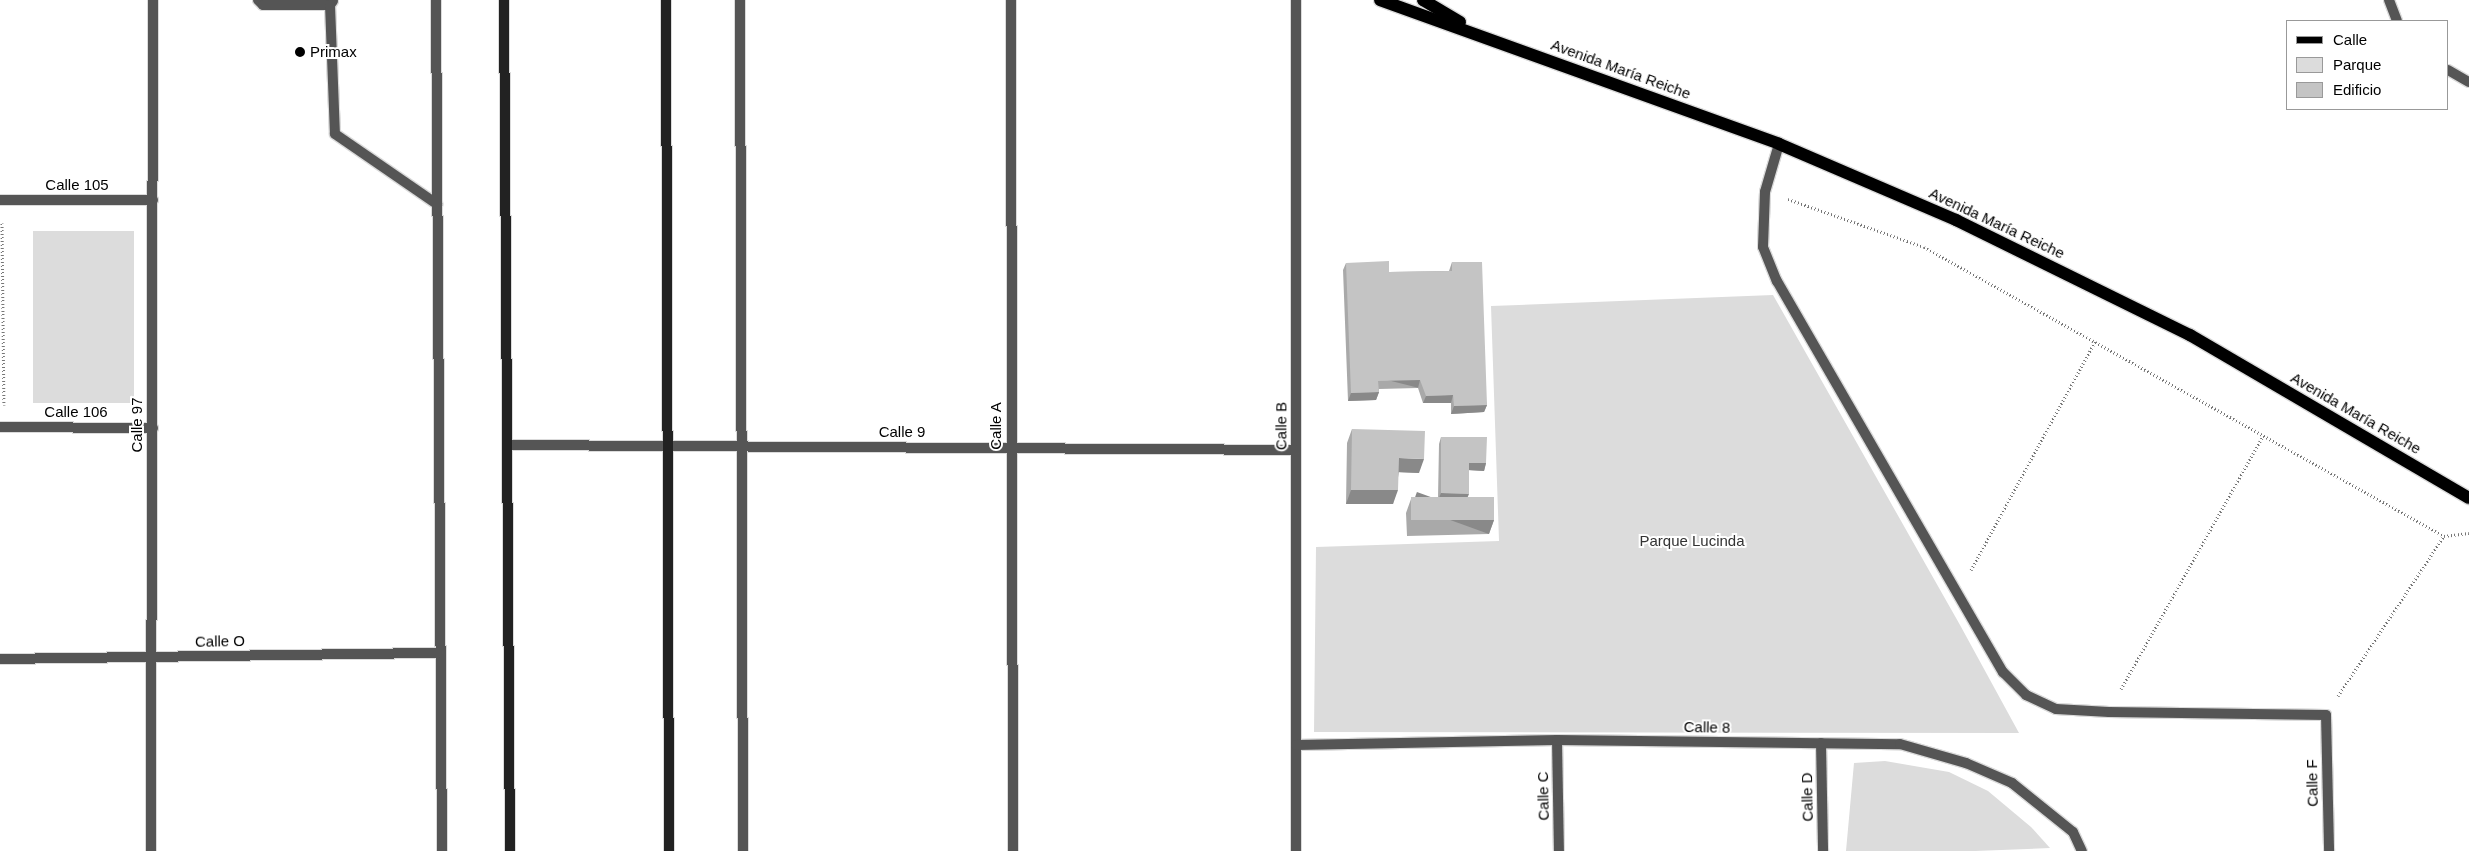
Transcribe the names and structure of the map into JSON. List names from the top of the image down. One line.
{"streets":{"main road":["Avenida María Reiche"],"street":["Calle 105","Calle 106","Calle 97","Calle A","Calle B","Calle 9","Calle O","Calle 8","Calle F","Calle C","Calle D"]},"crossings":[["Calle 105","Calle 97"],["Calle 106","Calle 97"],["Calle 97","Calle O"],["Calle A","Calle 9"],["Calle B","Calle 9"],["Calle B","Calle 8"],["Calle 8","Calle C"],["Calle 8","Calle D"]],"parks":["Parque Lucinda"],"places":["Primax"],"legend":["Calle","Parque","Edificio"]}
